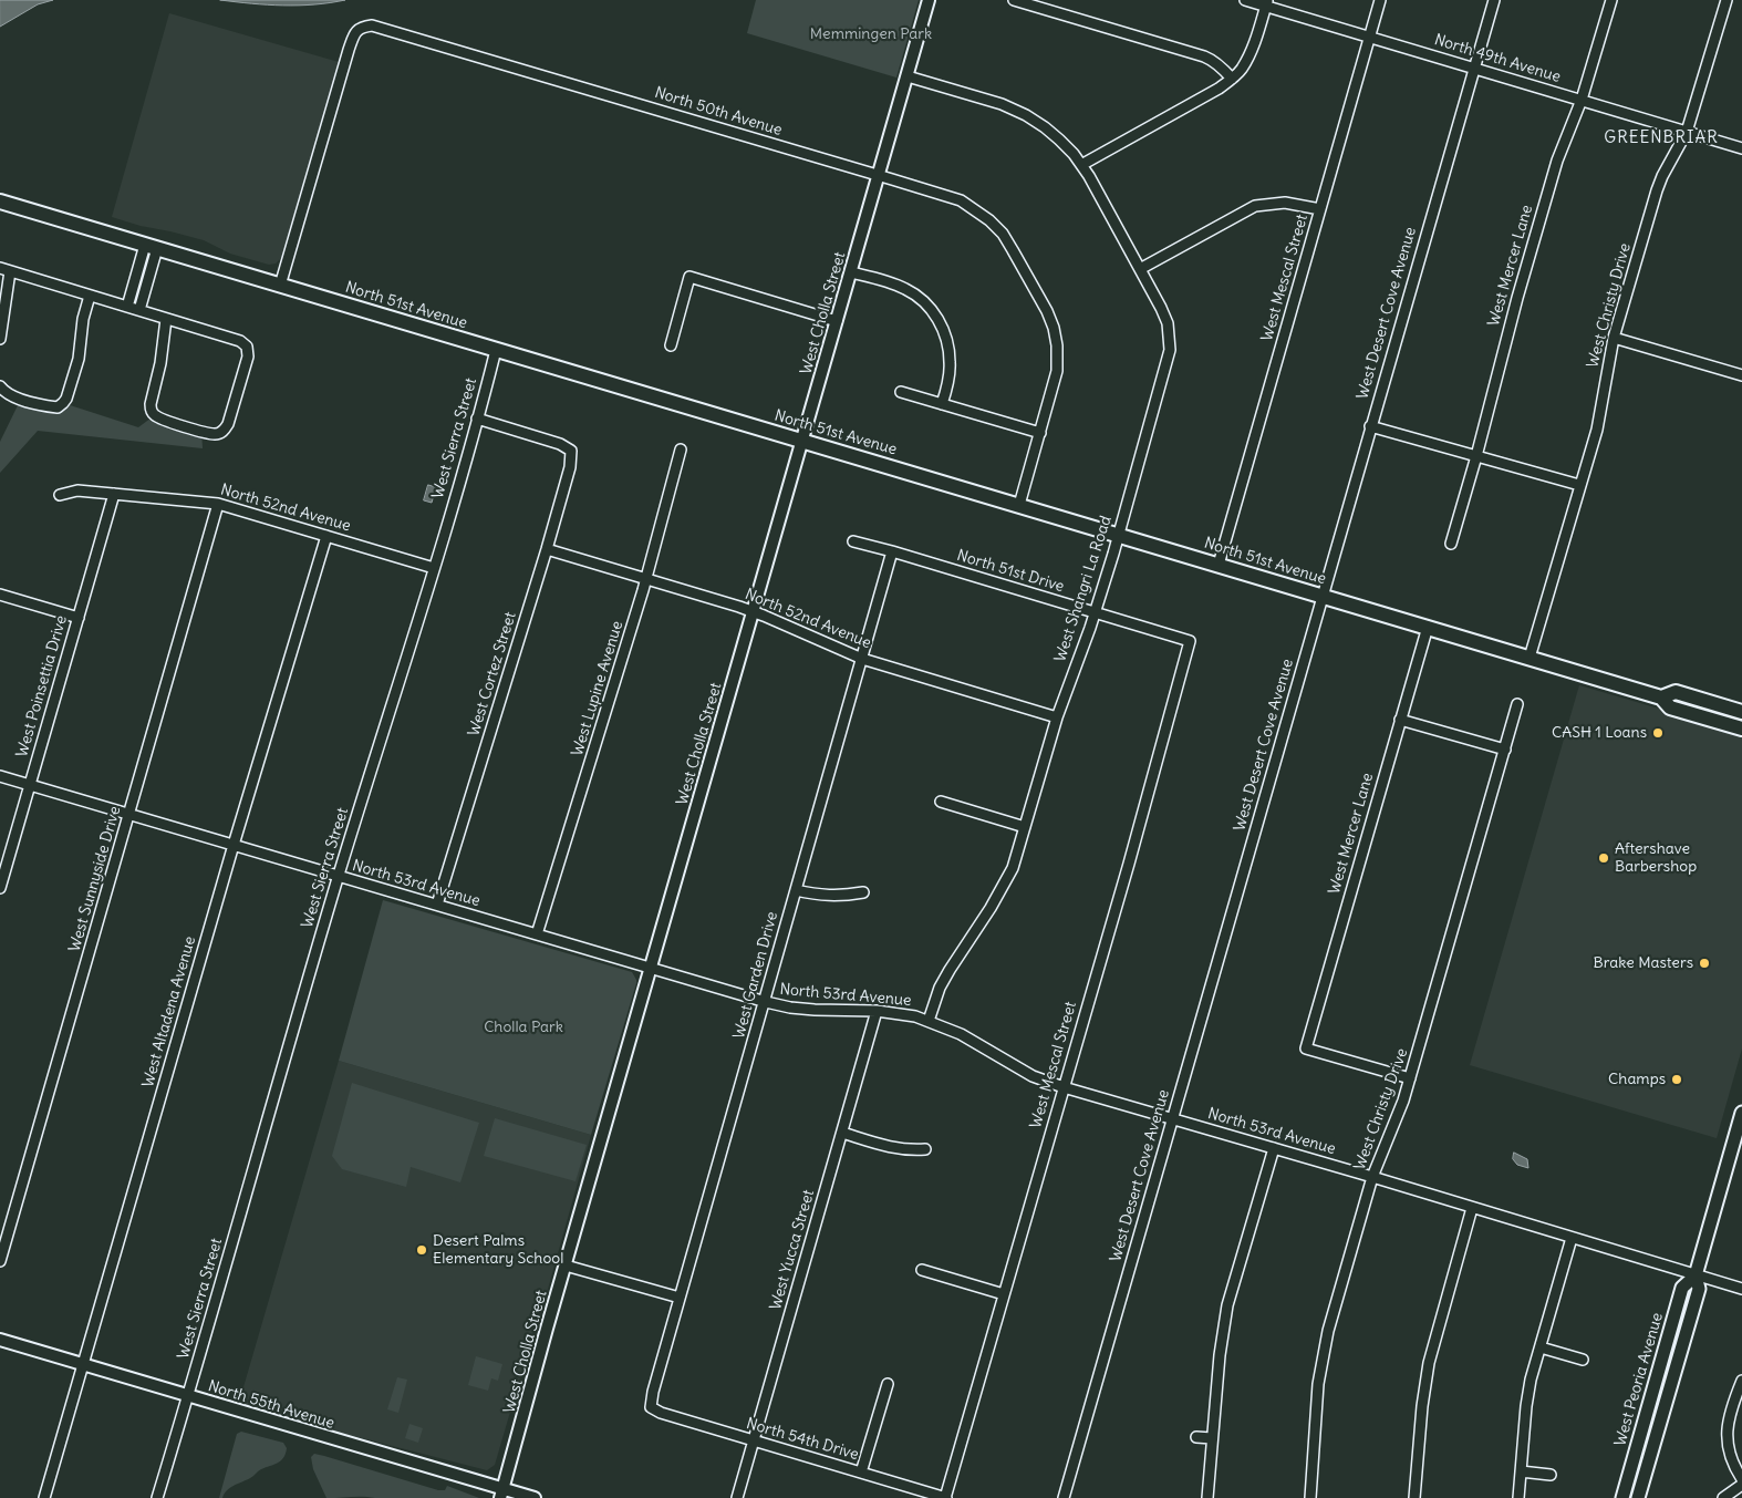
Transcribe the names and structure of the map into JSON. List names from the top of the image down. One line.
{"streets":{"main road":["North 51st Avenue","West Peoria Avenue"],"street":["North 49th Avenue","North 50th Avenue","West Mercer Lane","West Mescal Street","West Christy Drive","West Cholla Street","West Desert Cove Avenue","West Sierra Street","North 52nd Avenue","North 51st Drive","West Shangri La Road","West Cortez Street","West Poinsettia Drive","West Lupine Avenue","West Sunnyside Drive","North 53rd Avenue","West Garden Drive","West Altadena Avenue","West Yucca Street","North 55th Avenue","North 54th Drive"]},"crossings":[["North 49th Avenue","West Mercer Lane"],["North 49th Avenue","West Mescal Street"],["North 49th Avenue","West Christy Drive"],["North 49th Avenue","West Desert Cove Avenue"],["North 50th Avenue","North 51st Avenue"],["North 50th Avenue","West Cholla Street"],["West Mercer Lane","North 51st Avenue"],["West Mercer Lane","West Christy Drive"],["West Mescal Street","North 51st Avenue"],["West Mescal Street","North 51st Drive"],["West Mescal Street","North 53rd Avenue"],["West Mescal Street","North 54th Drive"],["North 51st Avenue","West Christy Drive"],["North 51st Avenue","West Cholla Street"],["North 51st Avenue","West Desert Cove Avenue"],["North 51st Avenue","West Sierra Street"],["North 51st Avenue","West Shangri La Road"],["West Christy Drive","North 53rd Avenue"],["West Cholla Street","North 52nd Avenue"],["West Cholla Street","West Shangri La Road"],["West Cholla Street","North 53rd Avenue"],["West Cholla Street","North 55th Avenue"],["West Desert Cove Avenue","North 53rd Avenue"],["West Sierra Street","North 52nd Avenue"],["West Sierra Street","West Cortez Street"],["West Sierra Street","North 53rd Avenue"],["West Sierra Street","North 55th Avenue"],["North 52nd Avenue","West Shangri La Road"],["North 52nd Avenue","West Cortez Street"],["North 52nd Avenue","West Poinsettia Drive"],["North 52nd Avenue","West Lupine Avenue"],["North 52nd Avenue","West Sunnyside Drive"],["North 52nd Avenue","West Garden Drive"],["North 52nd Avenue","West Altadena Avenue"],["North 51st Drive","West Shangri La Road"],["North 51st Drive","West Garden Drive"],["West Shangri La Road","North 53rd Avenue"],["West Cortez Street","North 53rd Avenue"],["West Poinsettia Drive","North 53rd Avenue"],["West Lupine Avenue","North 53rd Avenue"],["West Sunnyside Drive","North 53rd Avenue"],["North 53rd Avenue","West Garden Drive"],["North 53rd Avenue","West Altadena Avenue"],["North 53rd Avenue","West Yucca Street"],["North 53rd Avenue","West Peoria Avenue"],["West Garden Drive","North 54th Drive"],["West Altadena Avenue","North 55th Avenue"],["West Yucca Street","North 54th Drive"]],"districts":["GREENBRIAR"],"parks":["Memmingen Park","Cholla Park"],"places":["CASH 1 Loans","Aftershave Barbershop","Brake Masters","Champs","Desert Palms Elementary School"]}
